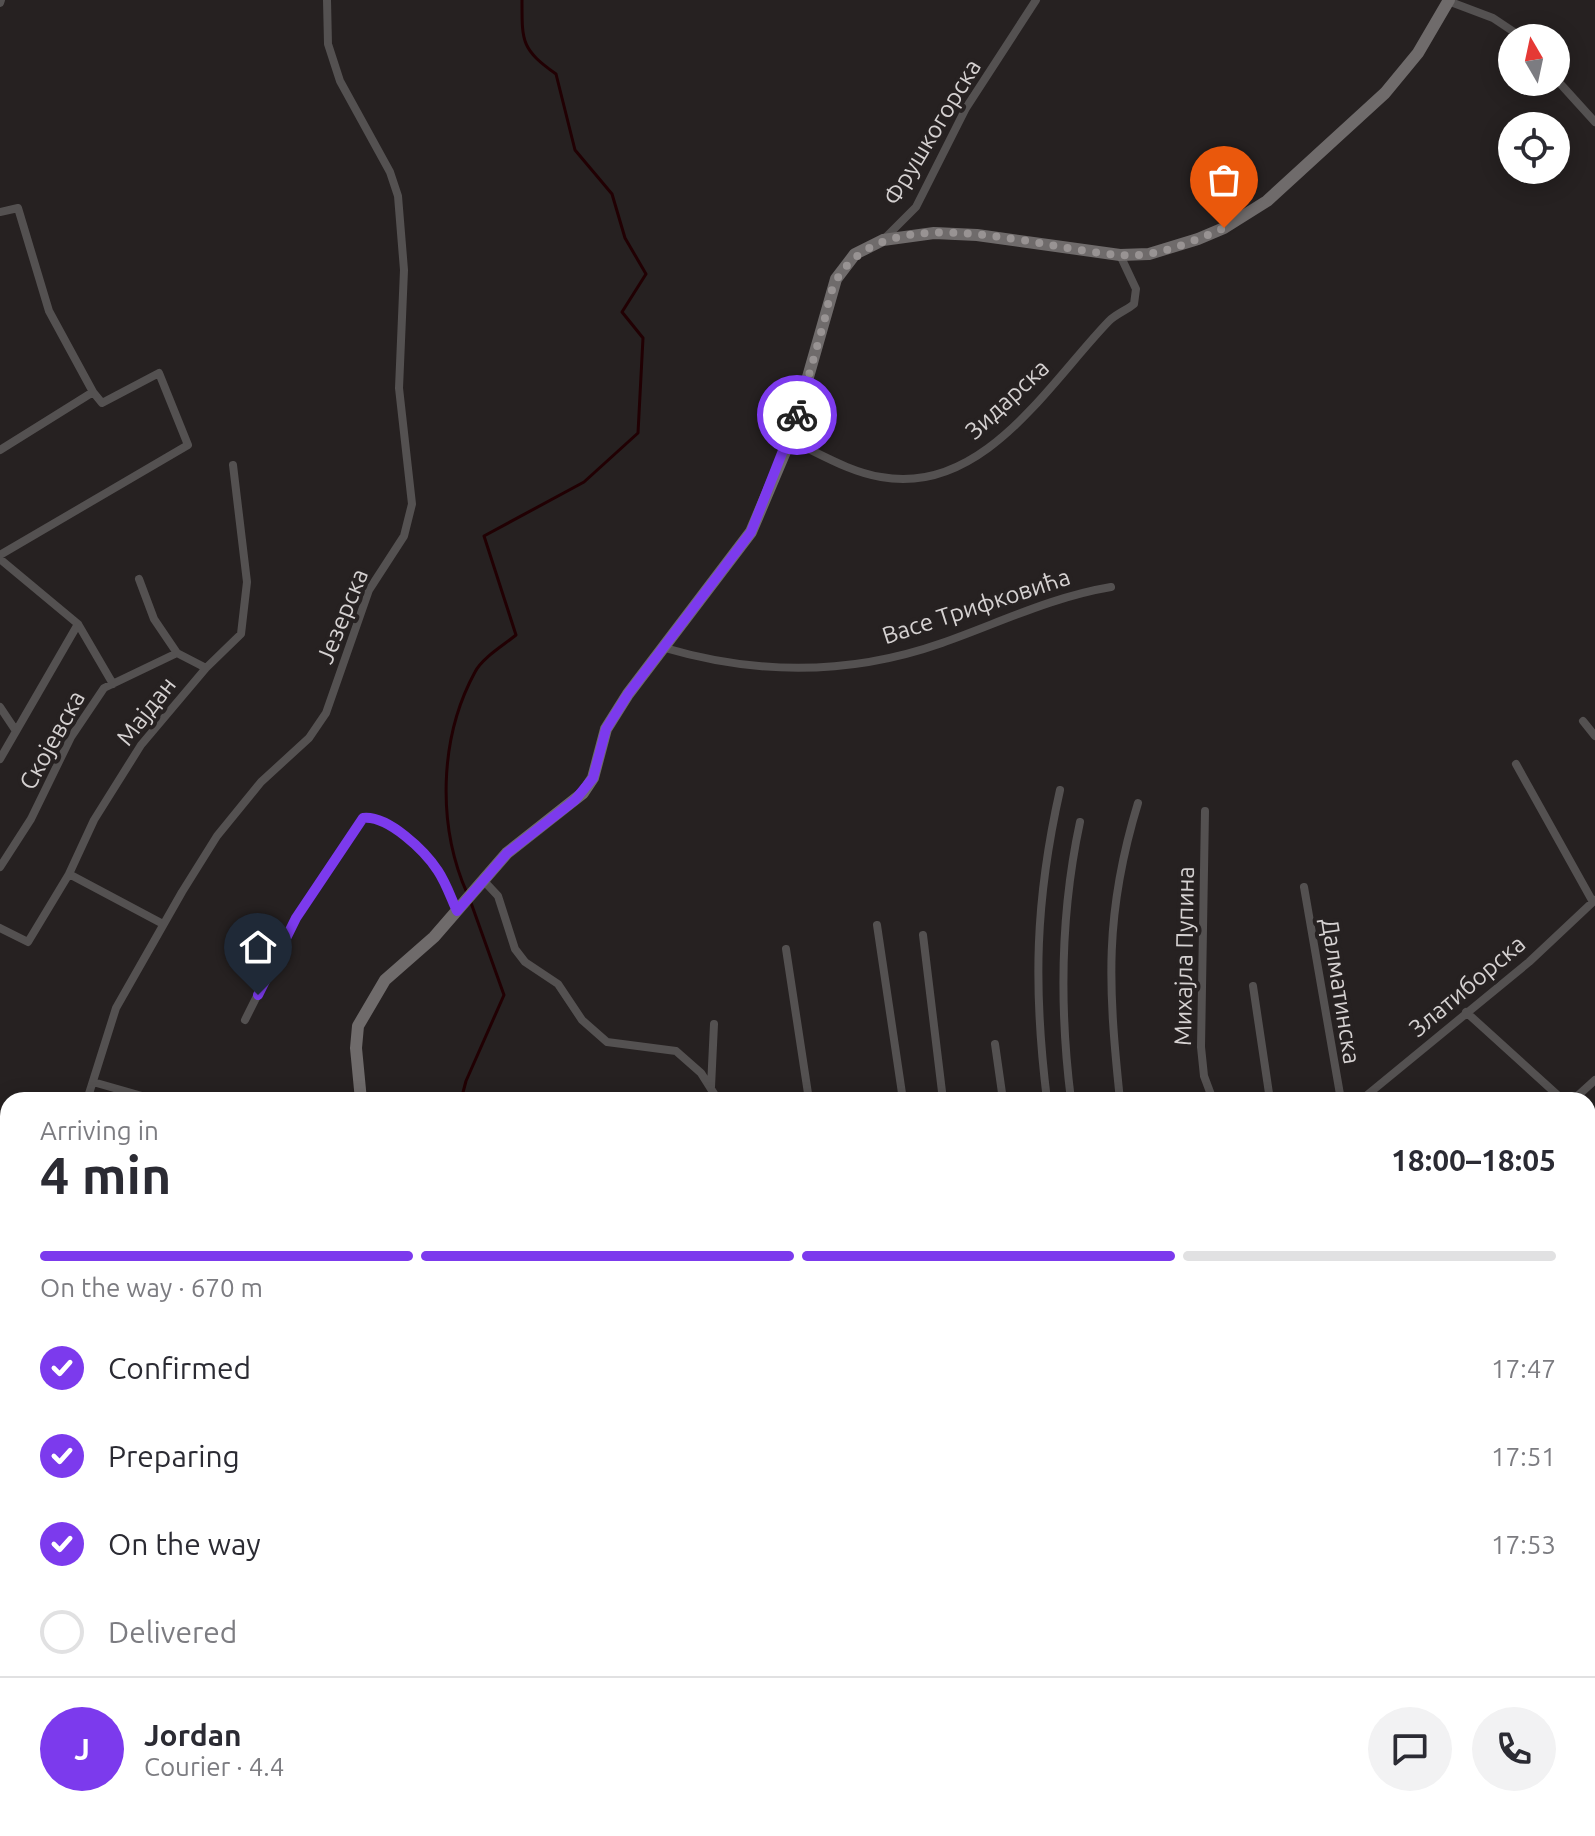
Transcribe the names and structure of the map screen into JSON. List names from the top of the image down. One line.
{"streets":{"street":["Фрушкогорска","Зидарска","Васе Трифковића","Језерска","Мајдан","Скојевска","Михајла Пупина","Златиборска","Далматинска"]},"north":"top","page":{"heading":["4 min","Arriving in","18:00–18:05"],"panel":["Jordan","Courier · 4.4"],"bar":"On the way · 670 m","list":[["Confirmed","17:47"],["Preparing","17:51"],["On the way","17:53"],"Delivered"],"round":"J"}}
